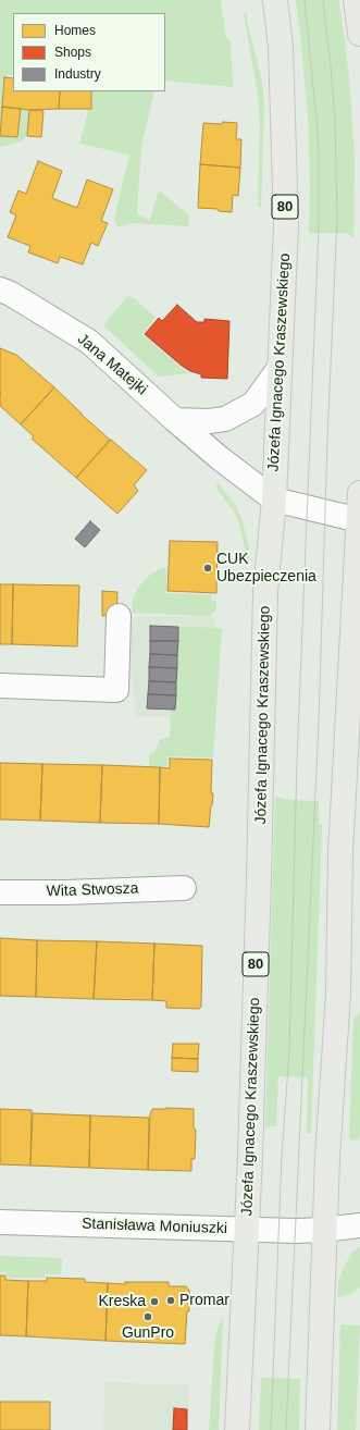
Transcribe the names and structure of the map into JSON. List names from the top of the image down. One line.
{"streets":{"main road":["80","Józefa Ignacego Kraszewskiego"],"street":["Jana Matejki","Wita Stwosza","Stanisława Moniuszki"]},"crossings":[["Józefa Ignacego Kraszewskiego","Jana Matejki"],["Józefa Ignacego Kraszewskiego","Stanisława Moniuszki"]],"places":["CUK Ubezpieczenia","Promar","Kreska","GunPro"],"legend":["Homes","Shops","Industry"]}
